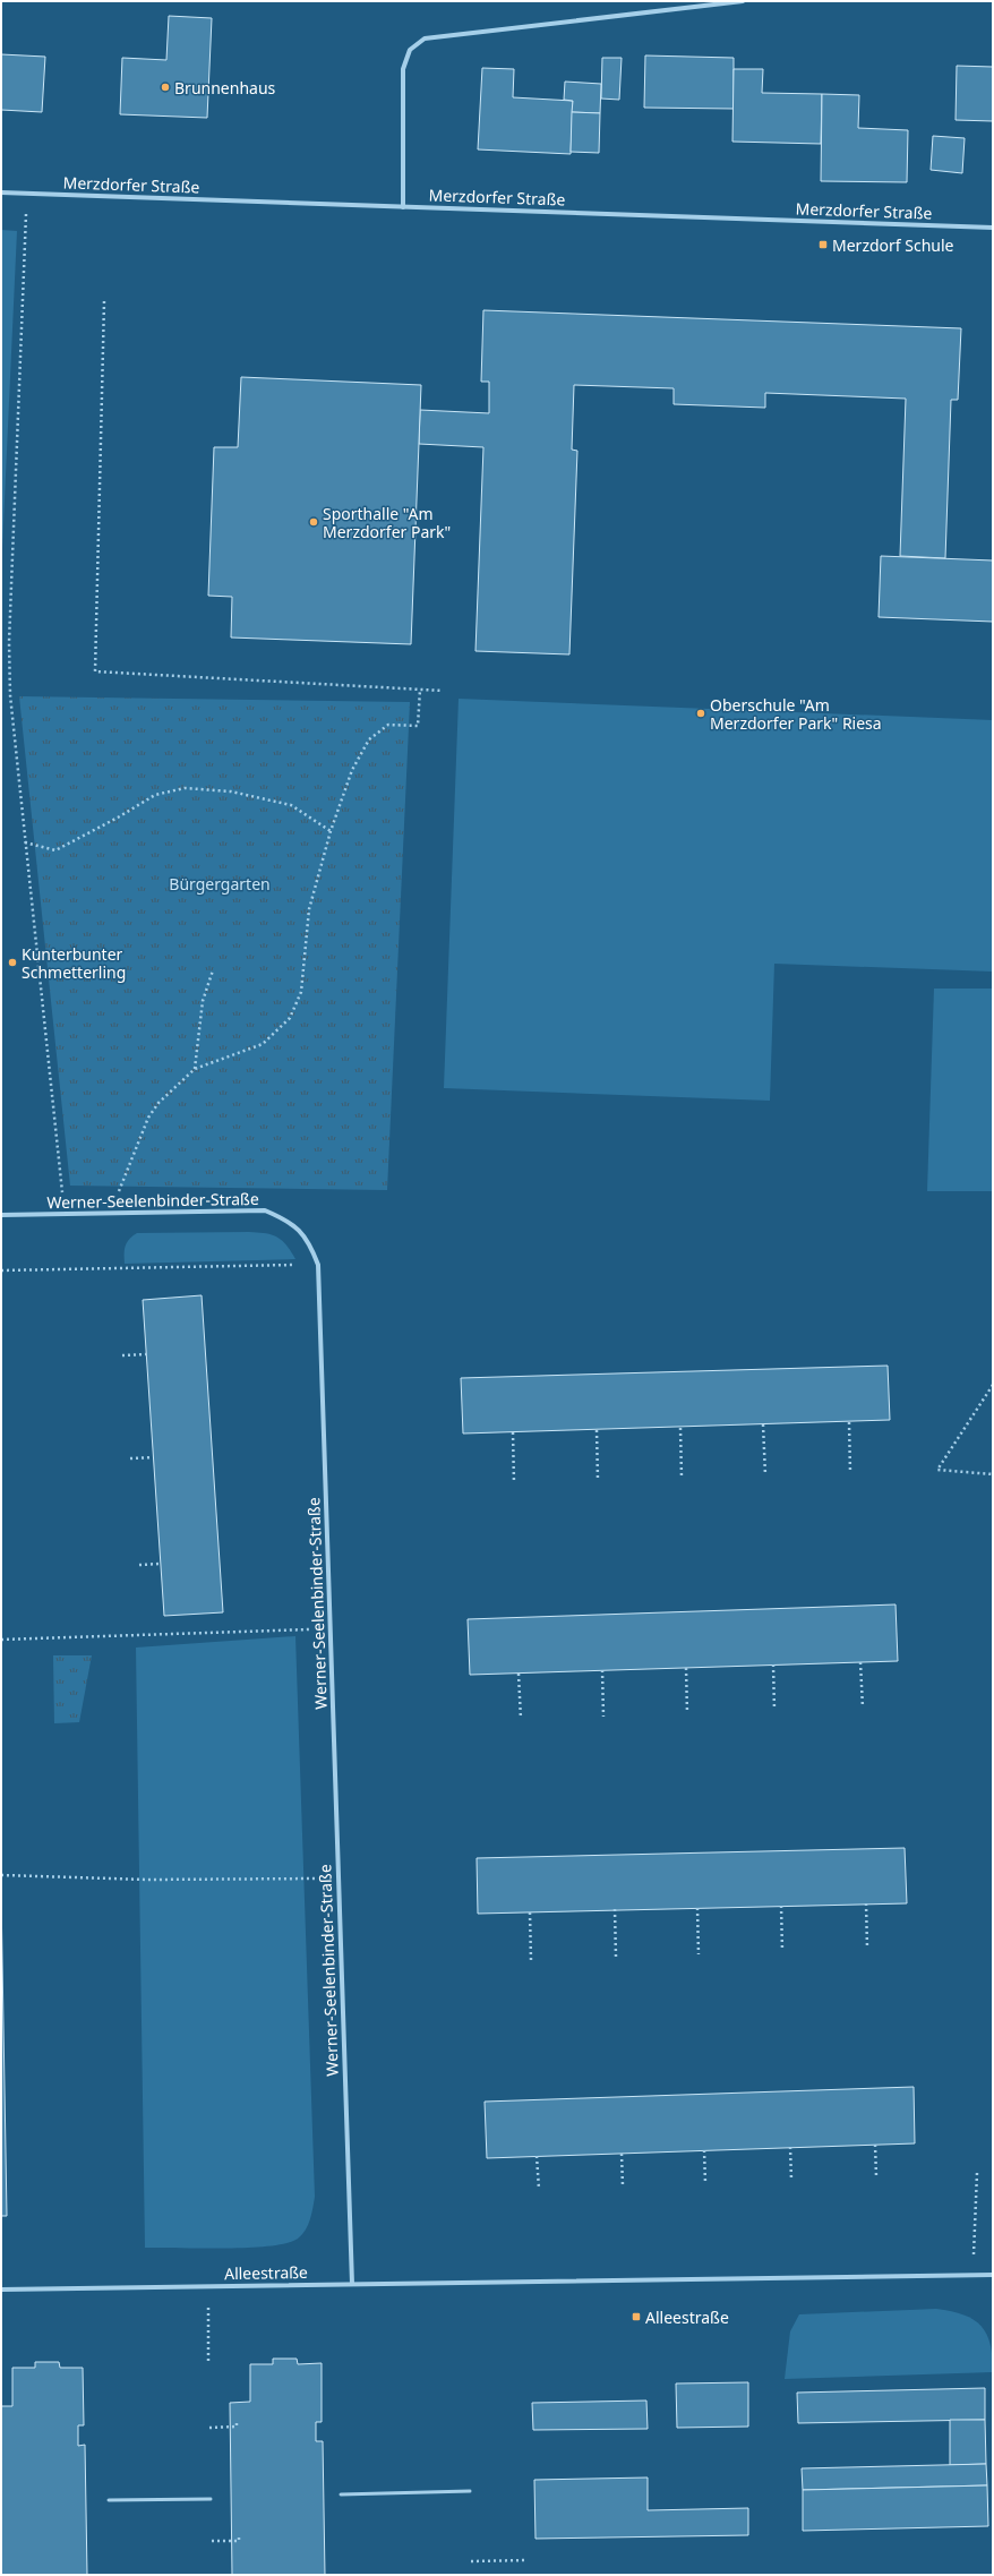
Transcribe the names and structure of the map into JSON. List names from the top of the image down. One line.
{"streets":{"street":["Merzdorfer Straße","Werner-Seelenbinder-Straße","Alleestraße"]},"crossings":[["Werner-Seelenbinder-Straße","Alleestraße"]],"parks":["Bürgergarten"],"places":{"other":["Brunnenhaus","Sporthalle \"Am Merzdorfer Park\"","Oberschule \"Am Merzdorfer Park\" Riesa","Kunterbunter Schmetterling"],"transit":["Merzdorf Schule","Alleestraße"]}}
